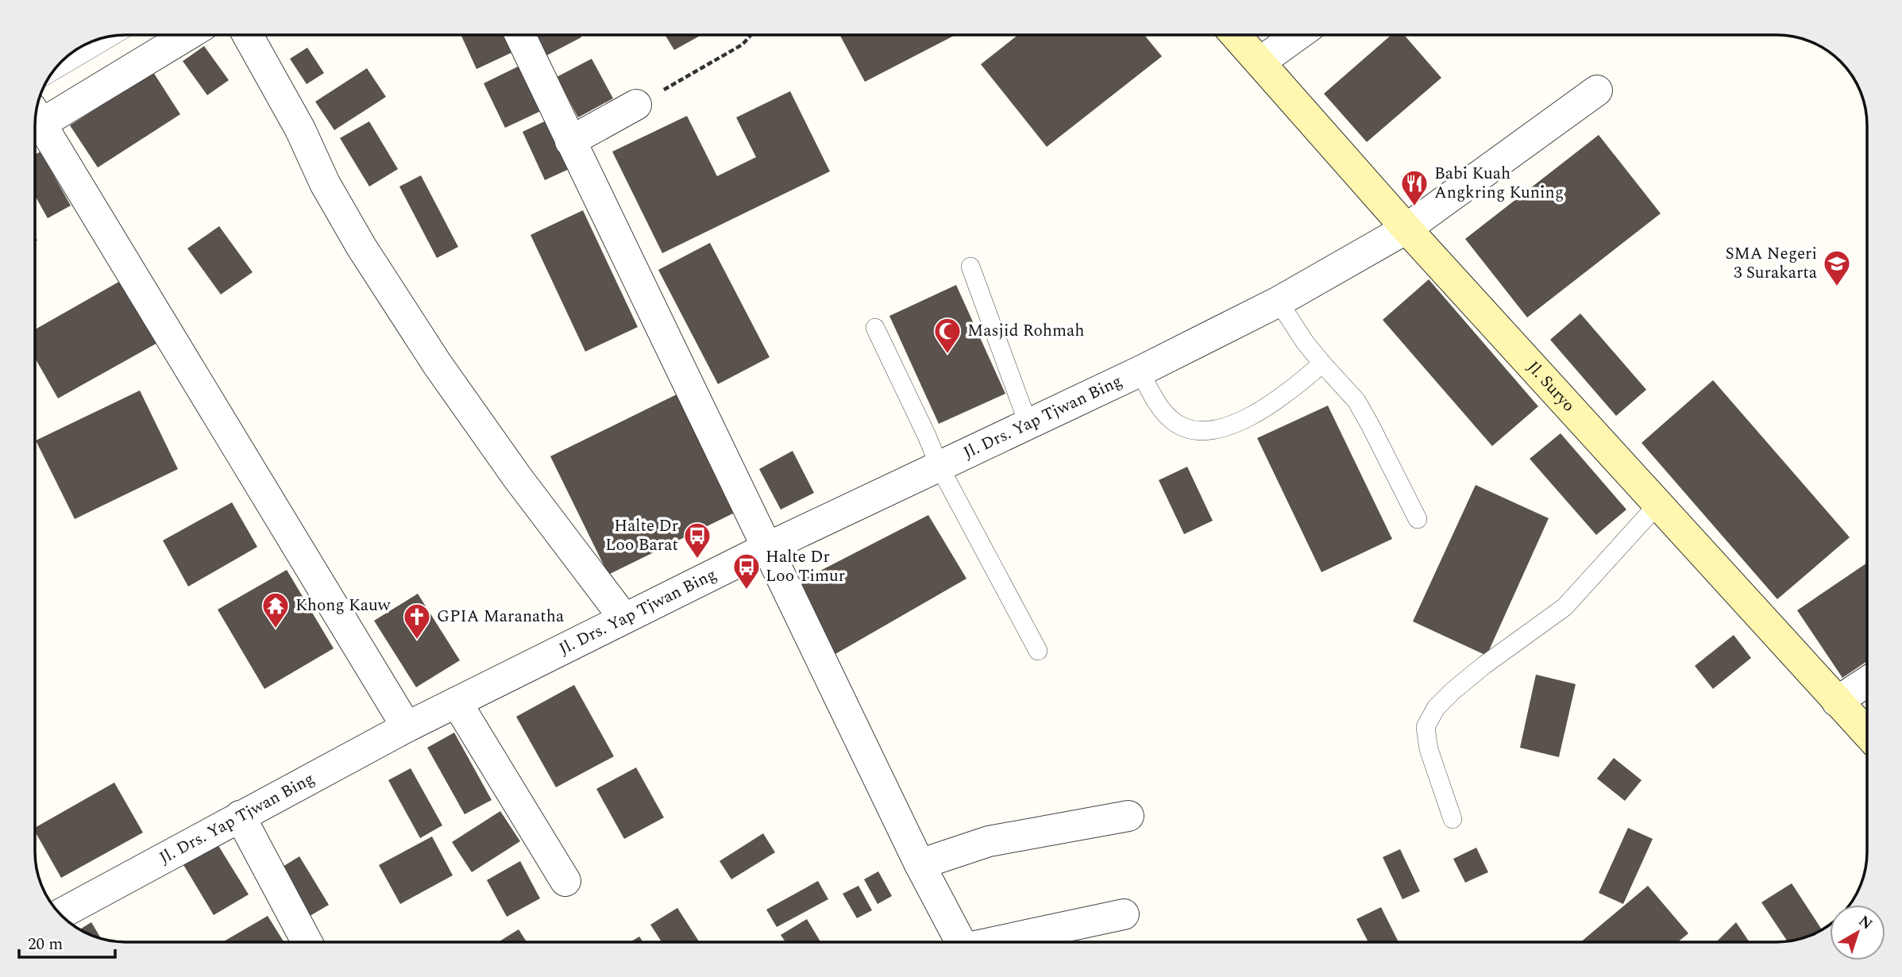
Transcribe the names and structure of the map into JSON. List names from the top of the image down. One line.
{"streets":{"main road":["Jl. Suryo"],"street":["Jl. Drs. Yap Tjwan Bing"]},"crossings":[["Jl. Suryo","Jl. Drs. Yap Tjwan Bing"]],"places":{"restaurant":["Babi Kuah Angkring Kuning"],"school or university":["SMA Negeri 3 Surakarta"],"mosque":["Masjid Rohmah"],"bus stop":["Halte Dr Loo Barat","Halte Dr Loo Timur"],"temple":["Khong Kauw"],"church":["GPIA Maranatha"]},"scale_bar":"20 m","north":"top right"}
